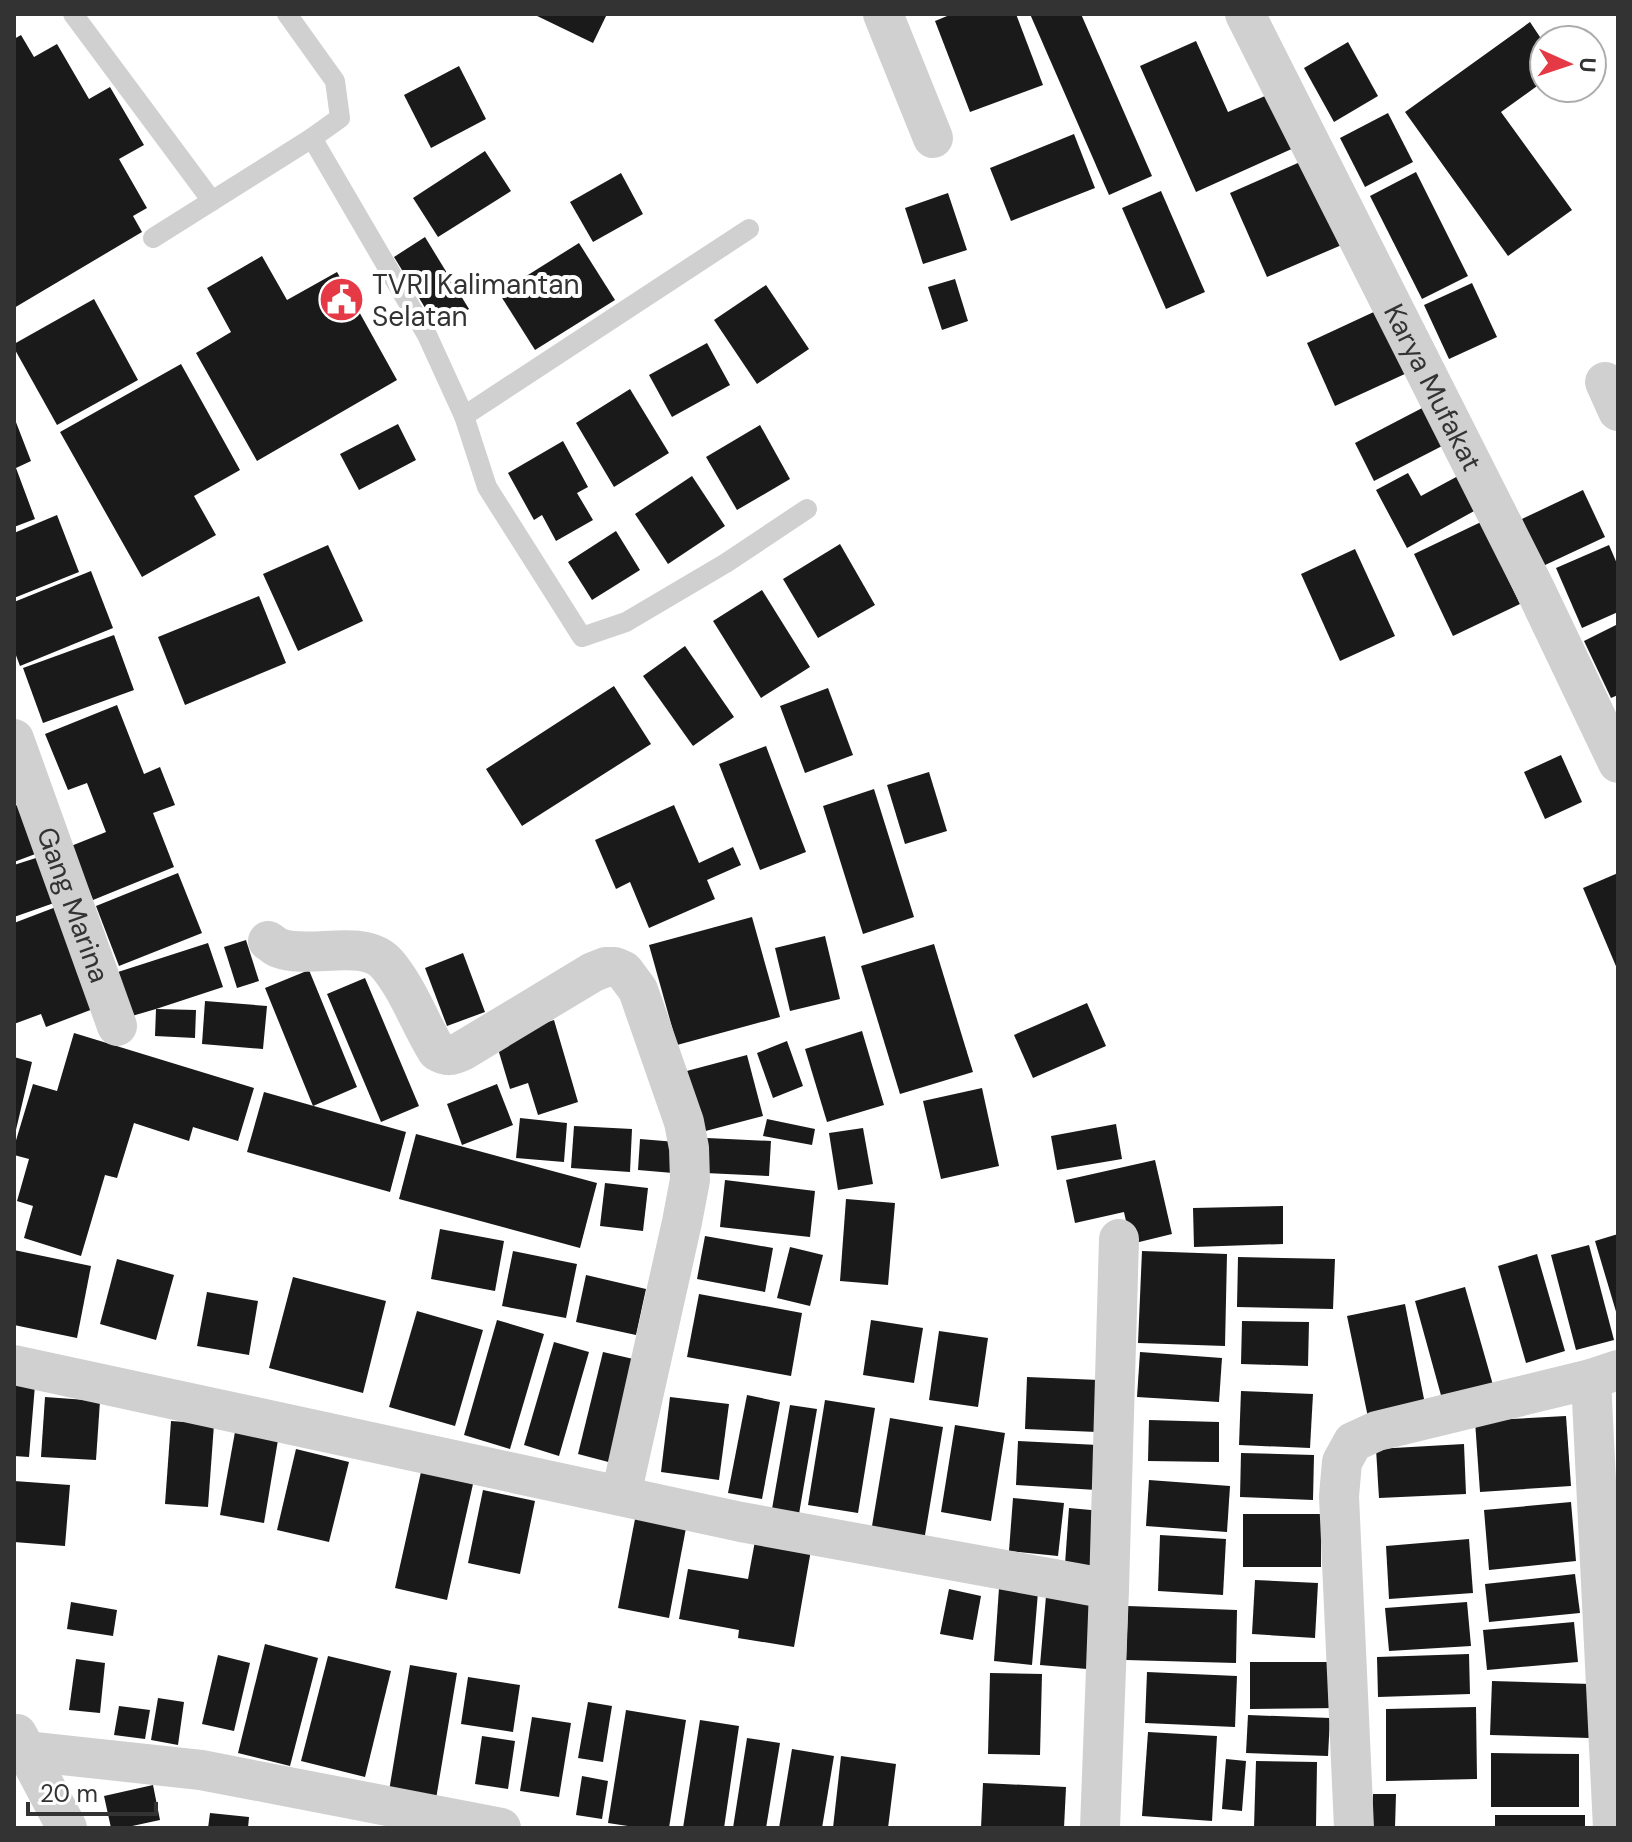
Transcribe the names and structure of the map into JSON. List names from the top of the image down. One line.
{"streets":{"street":["Karya Mufakat","Gang Marina"]},"places":{"public building":["TVRI Kalimantan Selatan"]},"scale_bar":"20 m","north":"right"}
